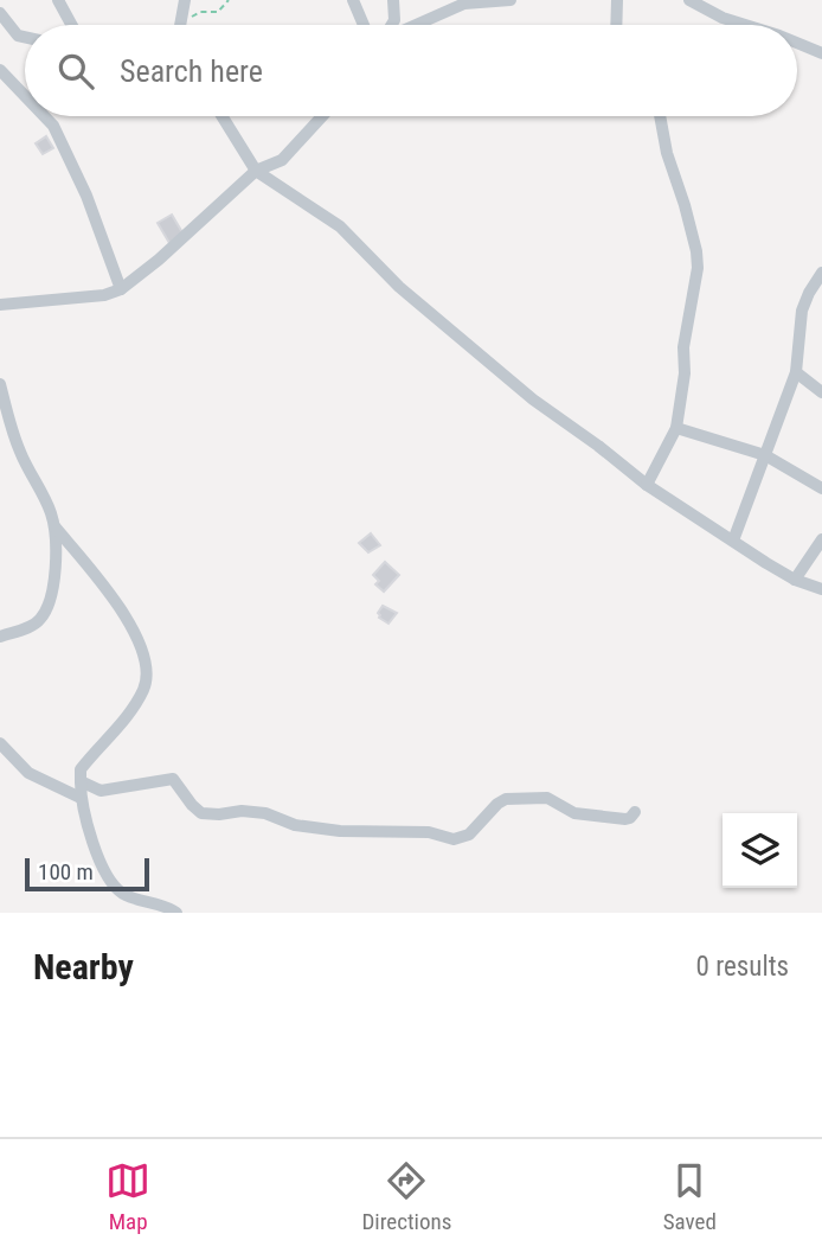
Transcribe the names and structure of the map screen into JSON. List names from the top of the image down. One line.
{"scale_bar":"100 m","page":{"search":"Search here","scale":"100 m","heading":["Nearby","0 results"],"nav":["Map","Directions","Saved"]}}
